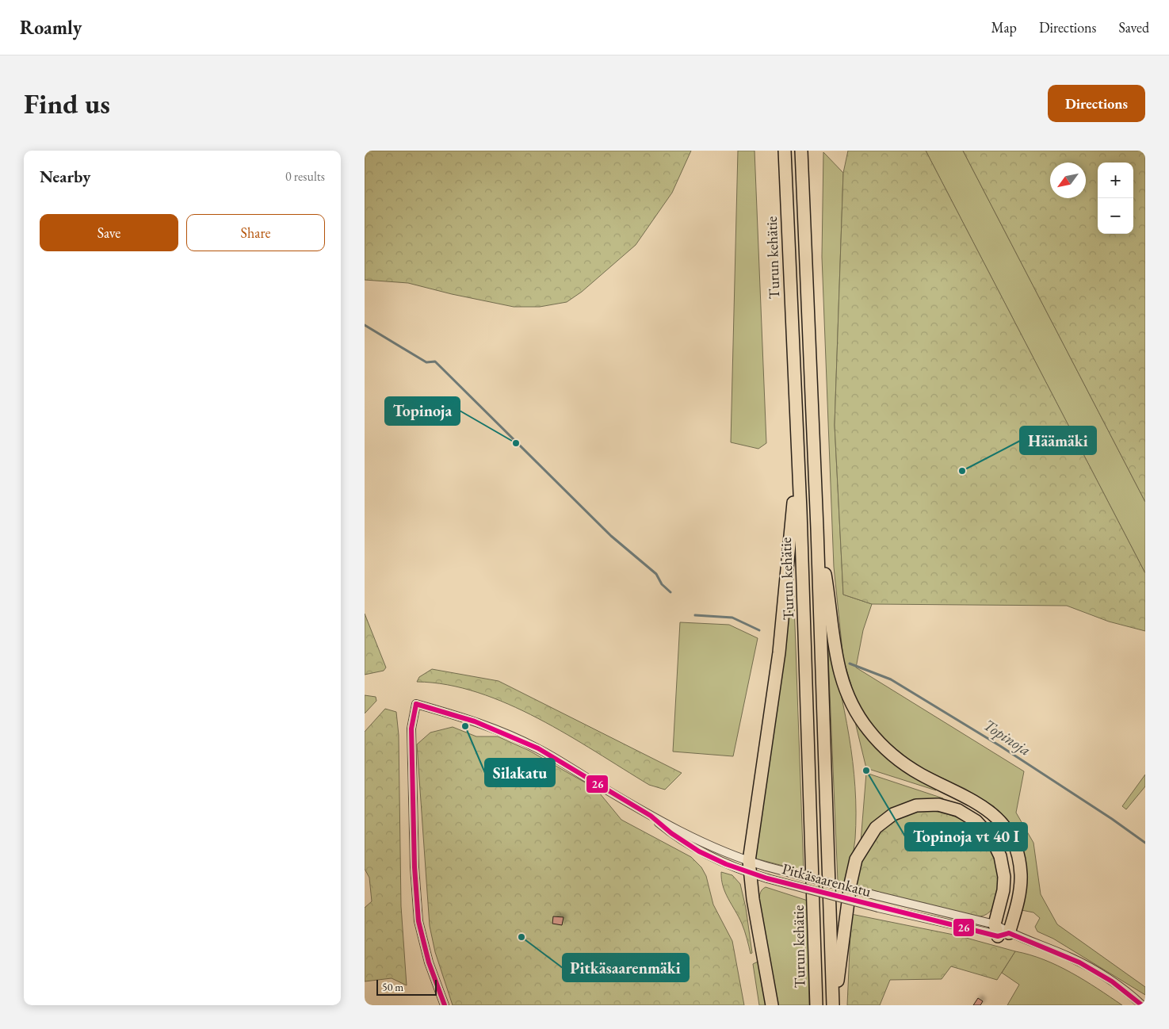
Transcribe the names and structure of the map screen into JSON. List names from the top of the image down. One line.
{"streets":{"highway":["Turun kehätie"],"street":["Pitkäsaarenkatu"]},"water":["Topinoja"],"places":["Topinoja","Häämäki","Silakatu","Topinoja vt 40 I","Pitkäsaarenmäki"],"lines":["transit line 26"],"scale_bar":"50 m","north":"bottom left","page":{"header":"Roamly","nav":["Map","Directions","Saved"],"buttons":["Directions",["Save","Share"]],"title":"Find us","heading":["Nearby","0 results"],"map_buttons":["+","−"],"scale":"50 m"}}
